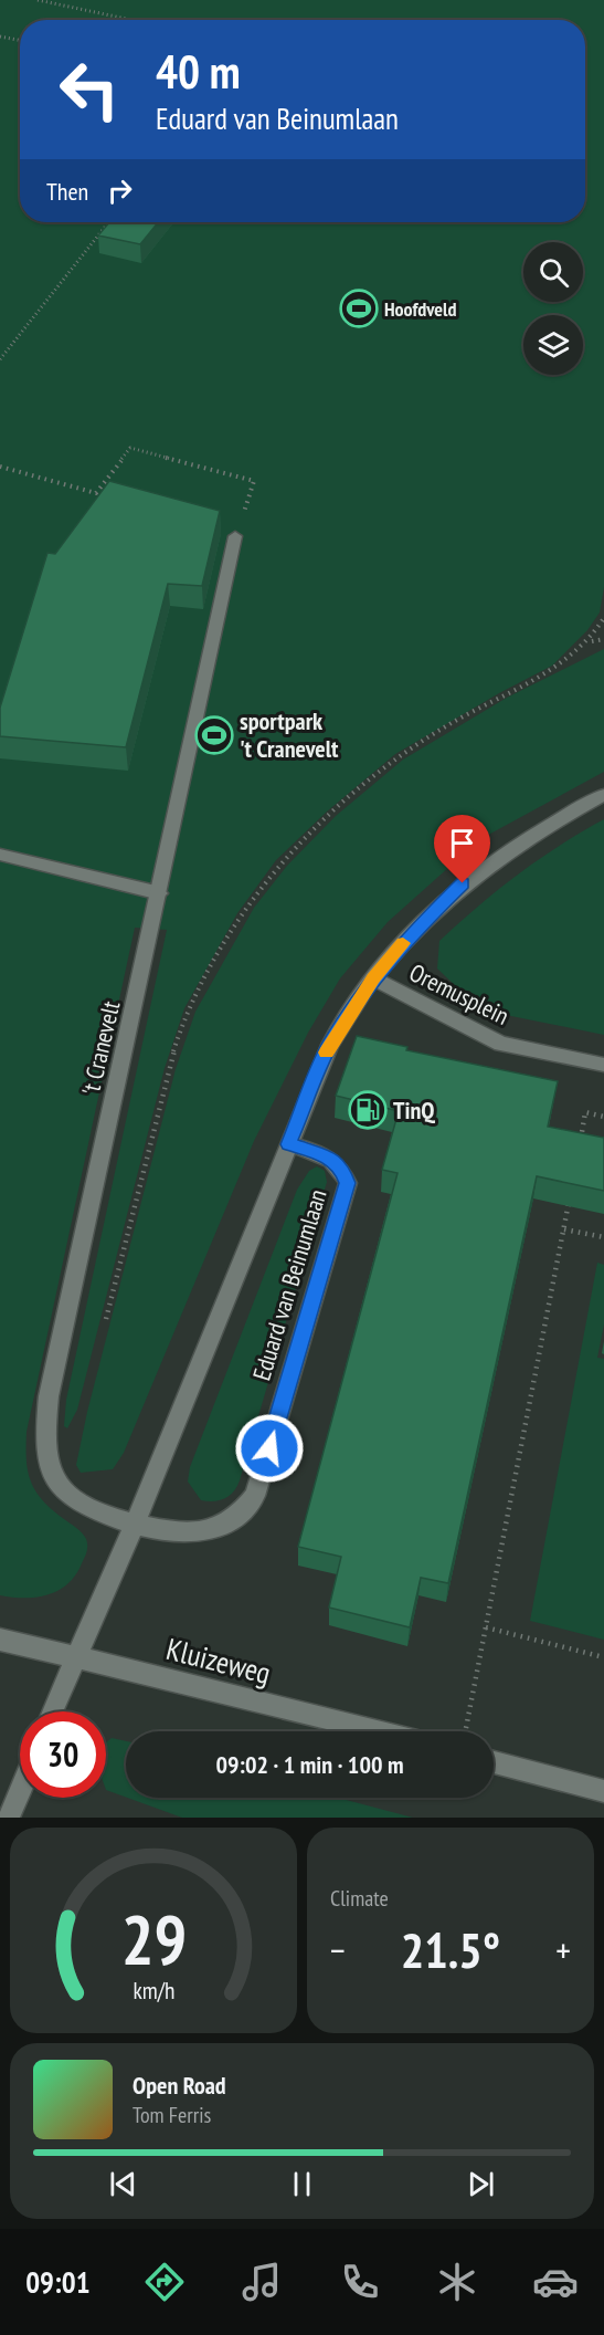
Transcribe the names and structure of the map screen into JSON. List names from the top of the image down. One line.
{"streets":{"street":["Oremusplein","'t Cranevelt","Eduard van Beinumlaan","Kluizeweg"]},"crossings":[["Oremusplein","Eduard van Beinumlaan"],["'t Cranevelt","Eduard van Beinumlaan"],["Eduard van Beinumlaan","Kluizeweg"]],"places":{"sports":["Hoofdveld","sportpark 't Cranevelt"],"fuel station":["TinQ"]},"page":{"turn":["40 m","Eduard van Beinumlaan"],"then":"Then","limit":"30","trip":"09:02 · 1 min · 100 m","tile":"Climate","heat":["−","21.5°","+"],"song":["Open Road","Tom Ferris"],"tabs":"09:01","gauge":["29","km/h"]}}
